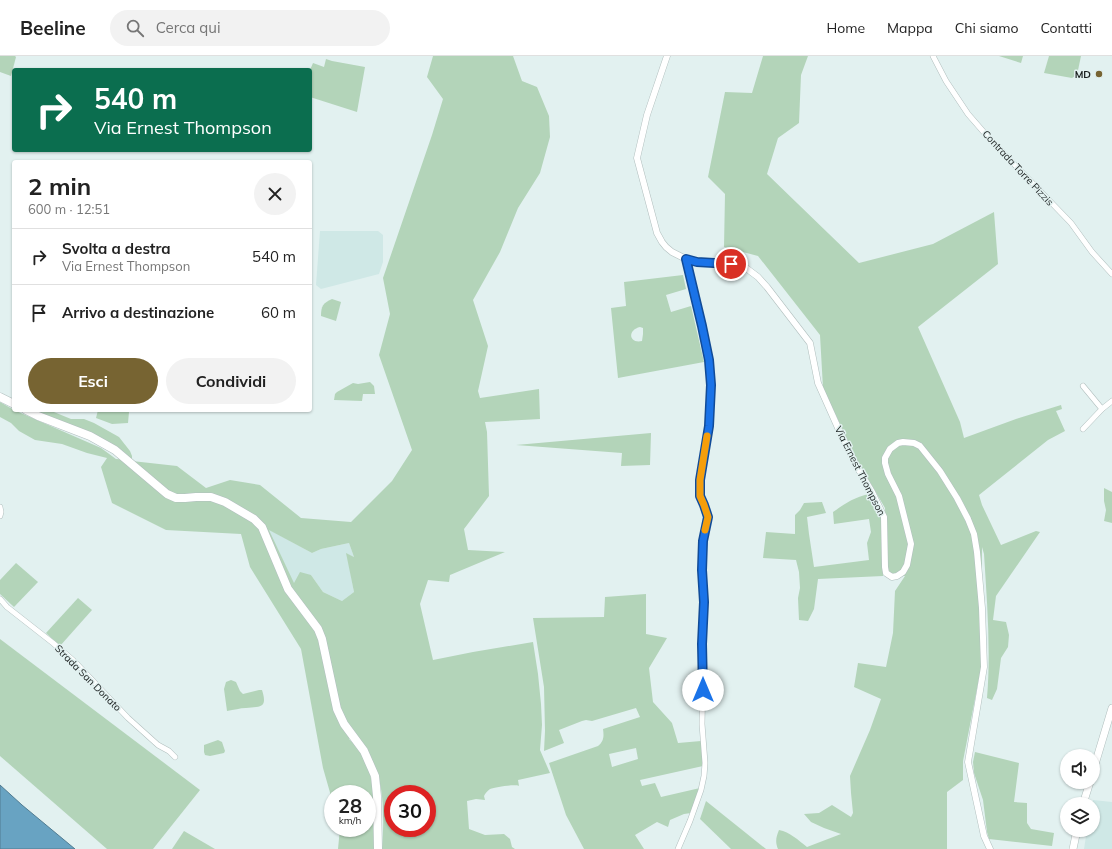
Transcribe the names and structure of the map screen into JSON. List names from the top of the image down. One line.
{"streets":{"street":["Contrada Torre Pizzis","Via Ernest Thompson","Strada San Donato"]},"places":["MD"],"page":{"header":"Beeline","search":"Cerca qui","nav":["Home","Mappa","Chi siamo","Contatti"],"turn":["540 m","Via Ernest Thompson"],"heading":["2 min","600 m · 12:51"],"list":[{"name":"Svolta a destra","note":"Via Ernest Thompson","value":"540 m"},{"name":"Arrivo a destinazione","value":"60 m"}],"buttons":["Esci","Condividi"],"speed":"28 km/h","limit":"30"}}
